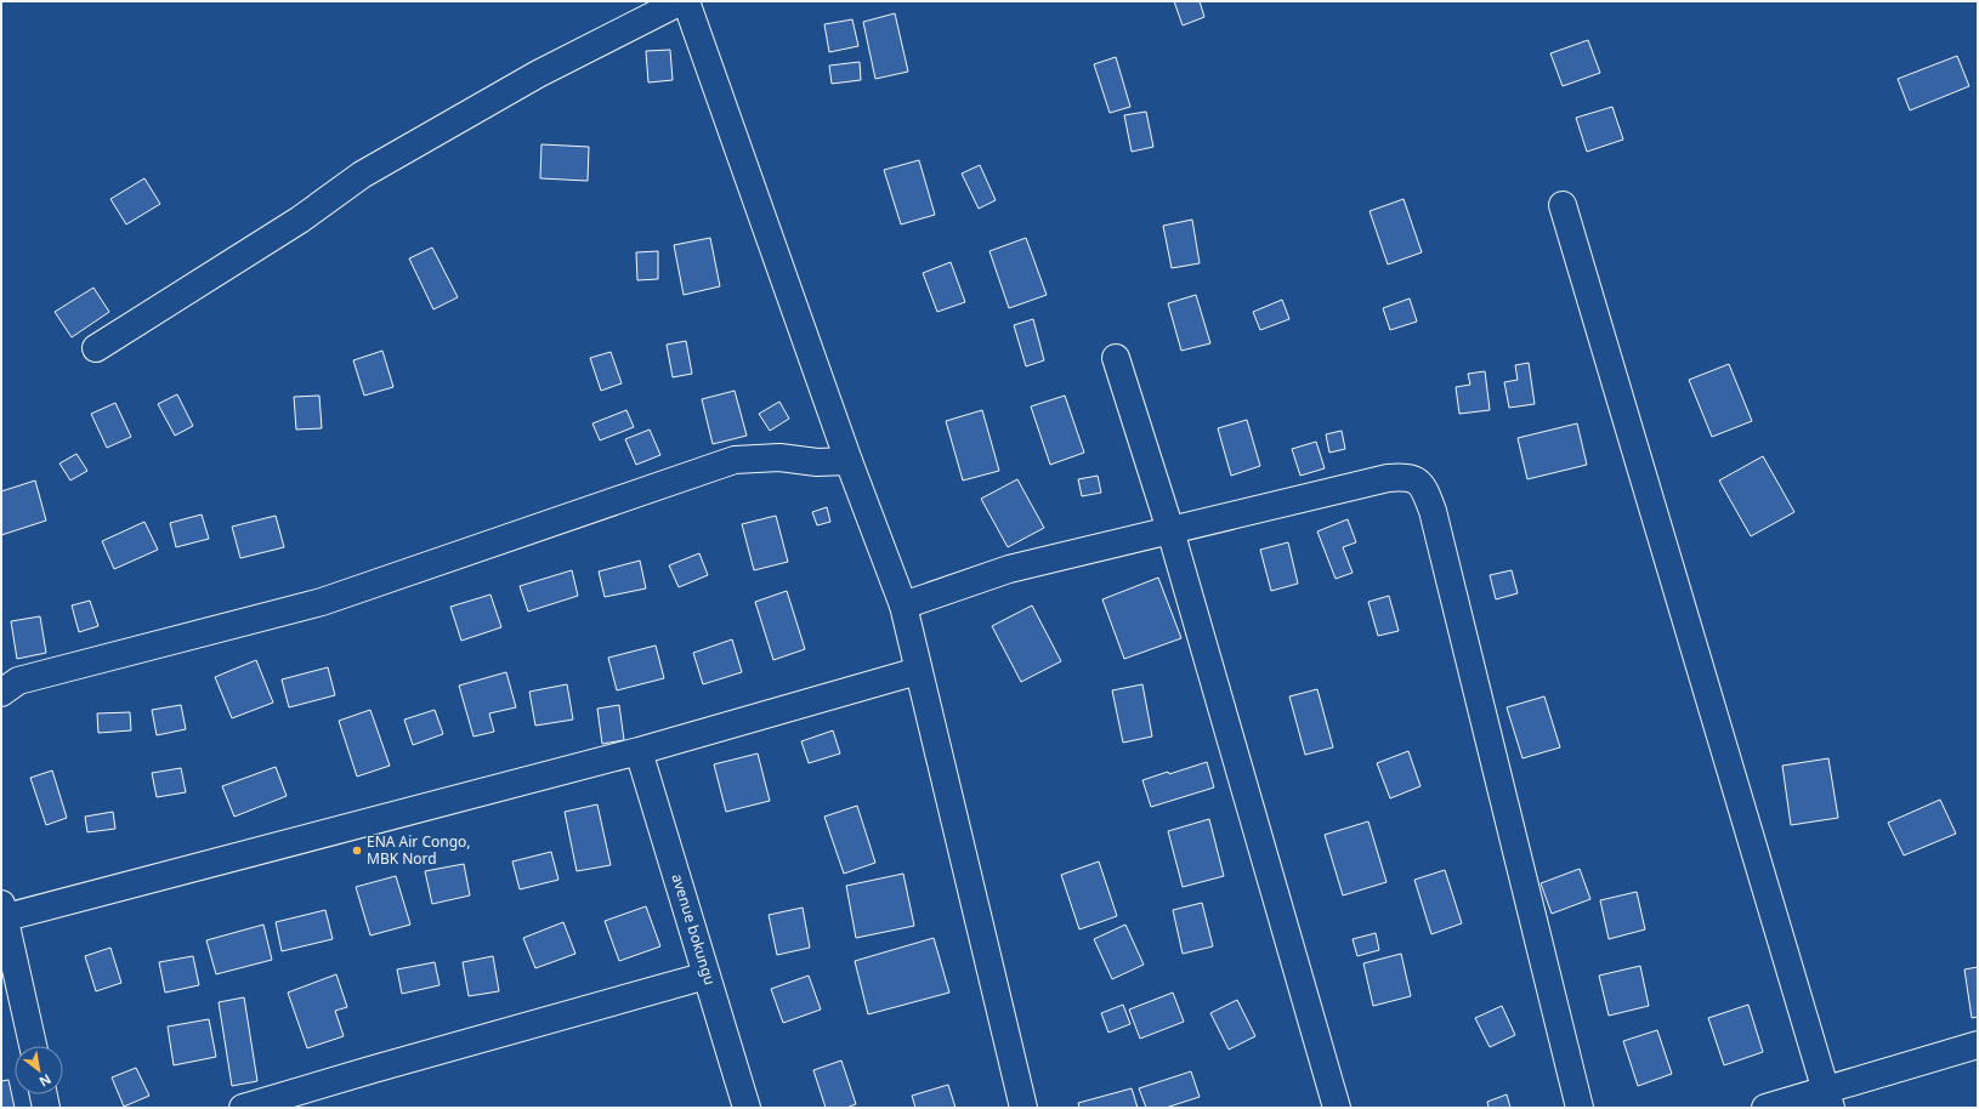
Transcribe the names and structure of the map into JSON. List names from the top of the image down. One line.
{"streets":{"street":["avenue bokungu"]},"places":["ENA Air Congo, MBK Nord"],"north":"bottom right"}
